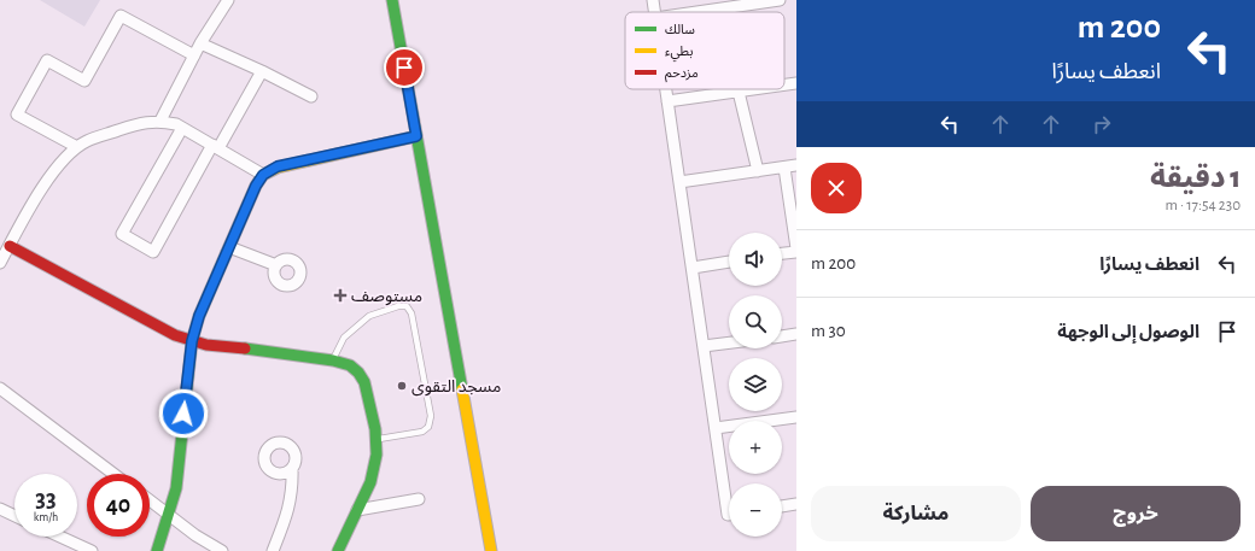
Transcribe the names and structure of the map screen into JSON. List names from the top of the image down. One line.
{"places":{"health":["مستوصف"],"other":["مسجد التقوى"]},"legend":["سالك","بطيء","مزدحم"],"page":{"turn":["200 m","انعطف يسارًا"],"heading":["1 دقيقة","230 m · 17:54"],"list":[{"name":"انعطف يسارًا","value":"200 m"},{"name":"الوصول إلى الوجهة","value":"30 m"}],"map_buttons":["+","−"],"speed":"33 km/h","limit":"40","buttons":["خروج","مشاركة"]}}
